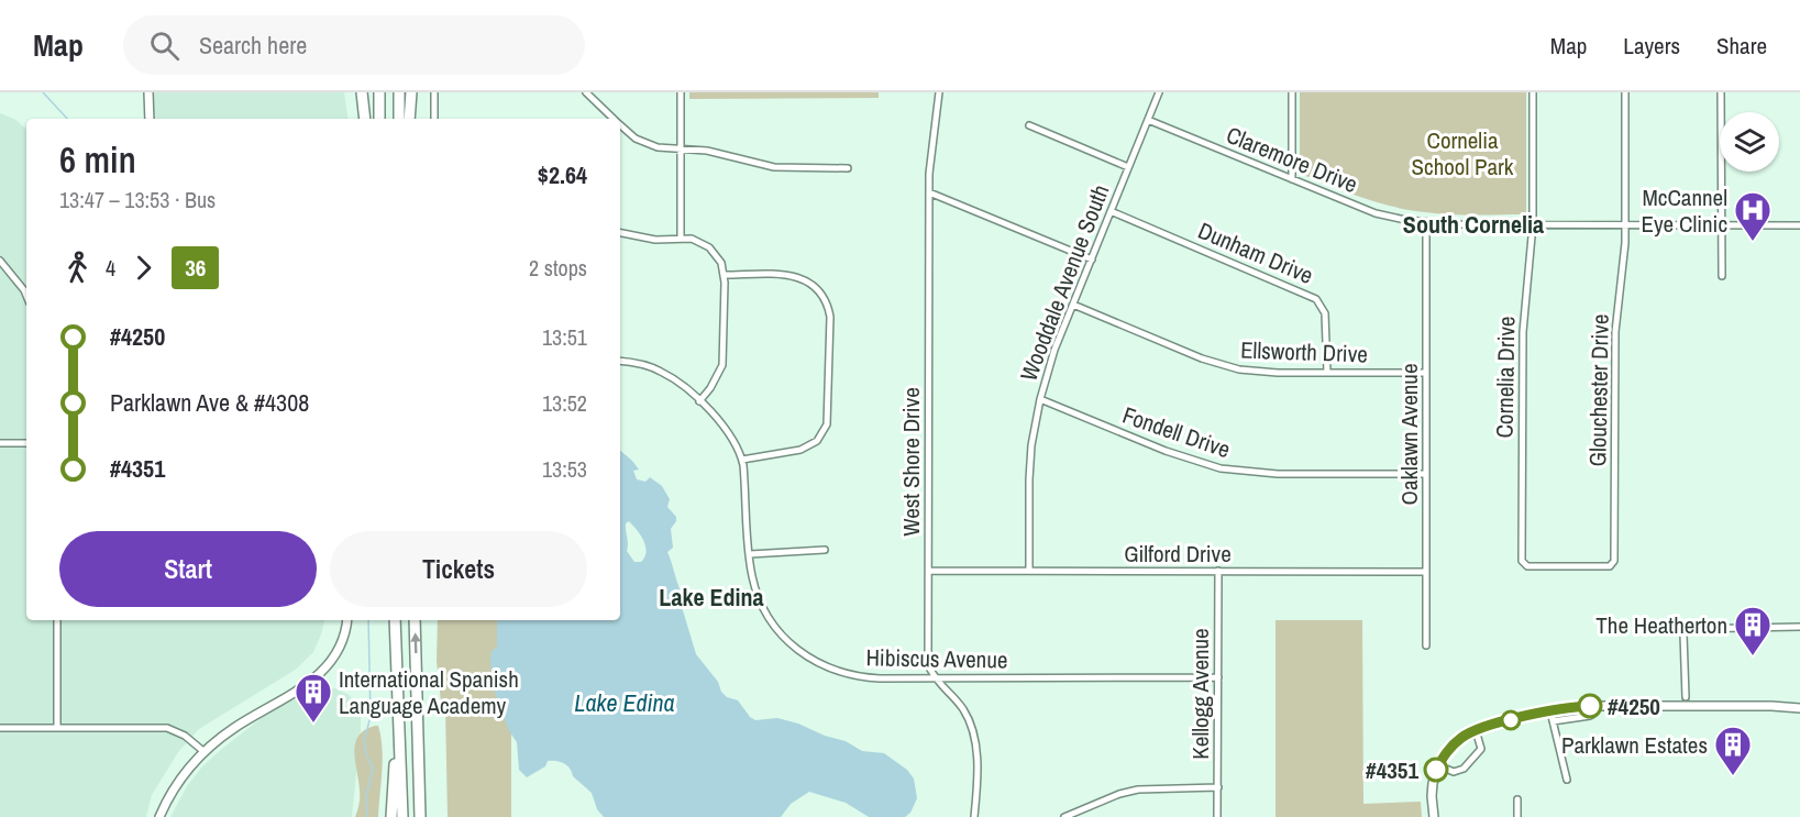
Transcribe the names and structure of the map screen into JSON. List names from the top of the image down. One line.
{"streets":{"street":["Claremore Drive","Dunham Drive","Wooddale Avenue South","Ellsworth Drive","Cornelia Drive","Glouchester Drive","Fondell Drive","Oaklawn Avenue","West Shore Drive","Gilford Drive","Hibiscus Avenue","Kellogg Avenue"]},"crossings":[["Claremore Drive","Wooddale Avenue South"],["Claremore Drive","Cornelia Drive"],["Claremore Drive","Glouchester Drive"],["Claremore Drive","Oaklawn Avenue"],["Dunham Drive","Wooddale Avenue South"],["Dunham Drive","Ellsworth Drive"],["Wooddale Avenue South","Ellsworth Drive"],["Wooddale Avenue South","Fondell Drive"],["Wooddale Avenue South","Gilford Drive"],["Ellsworth Drive","Oaklawn Avenue"],["Cornelia Drive","Glouchester Drive"],["Fondell Drive","Oaklawn Avenue"],["Oaklawn Avenue","Gilford Drive"],["West Shore Drive","Gilford Drive"],["West Shore Drive","Hibiscus Avenue"],["Gilford Drive","Kellogg Avenue"],["Hibiscus Avenue","Kellogg Avenue"]],"districts":["South Cornelia","Lake Edina"],"water":["Lake Edina"],"parks":["Cornelia School Park"],"places":{"hospital":["McCannel Eye Clinic"],"building":["The Heatherton","International Spanish Language Academy","Parklawn Estates"],"other":["#4250","#4351"]},"lines":["bus line 36"],"page":{"header":"Map","search":"Search here","nav":["Map","Layers","Share"],"heading":["6 min","13:47 – 13:53 · Bus","$2.64"],"legs":["4","36","2 stops"],"list":[{"name":"#4250","value":"13:51"},{"name":"Parklawn Ave & #4308","value":"13:52"},{"name":"#4351","value":"13:53"}],"buttons":["Start","Tickets"]}}
